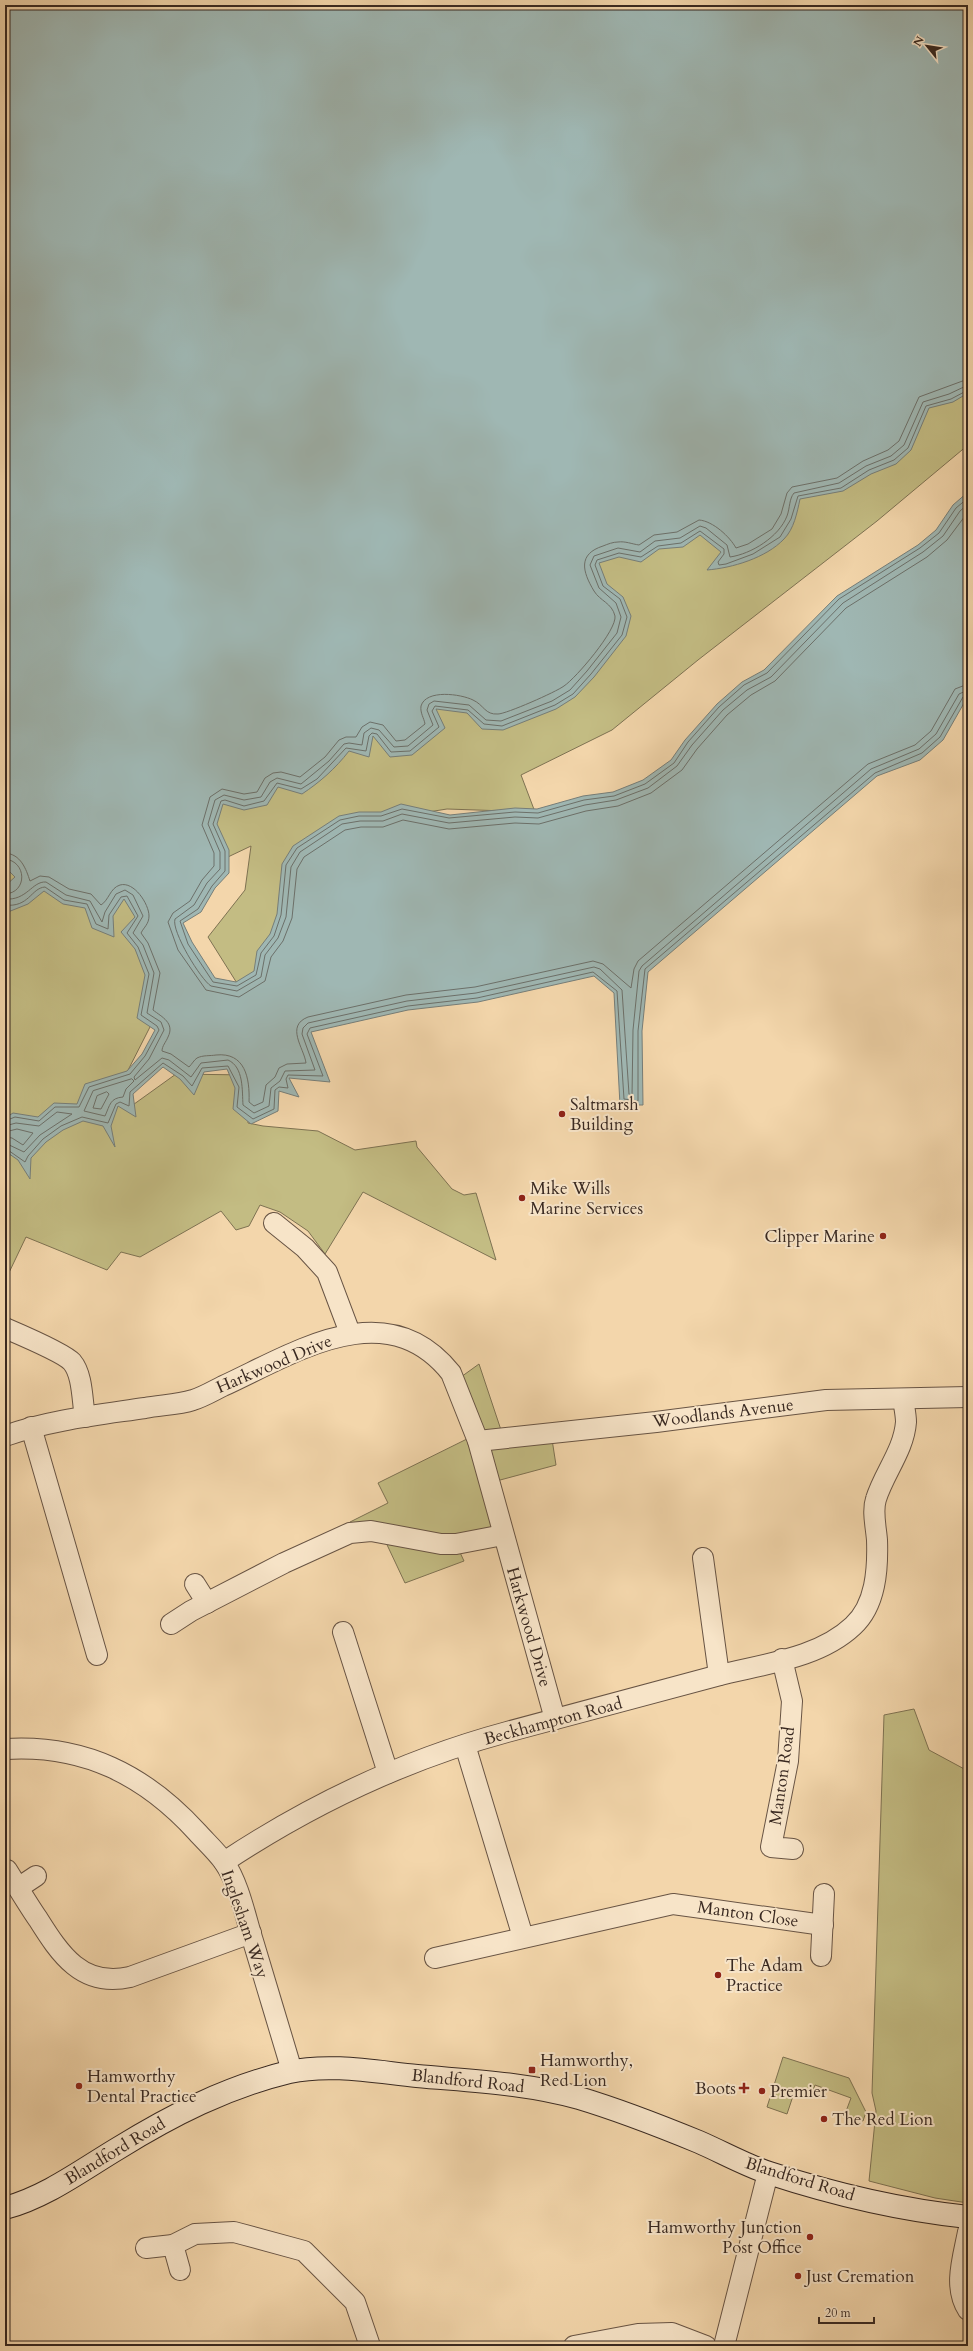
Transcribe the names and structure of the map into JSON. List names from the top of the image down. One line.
{"streets":{"main road":["Blandford Road"],"street":["Harkwood Drive","Woodlands Avenue","Beckhampton Road","Manton Road","Manton Close","Inglesham Way"]},"crossings":[["Harkwood Drive","Woodlands Avenue"],["Harkwood Drive","Beckhampton Road"],["Woodlands Avenue","Beckhampton Road"],["Beckhampton Road","Manton Road"],["Beckhampton Road","Inglesham Way"],["Inglesham Way","Blandford Road"]],"places":{"other":["Saltmarsh Building","Mike Wills Marine Services","Clipper Marine","The Adam Practice","Hamworthy Dental Practice","Premier","The Red Lion","Hamworthy Junction Post Office","Just Cremation"],"transit":["Hamworthy, Red Lion"],"health":["Boots"]},"scale_bar":"20 m","north":"top left"}
